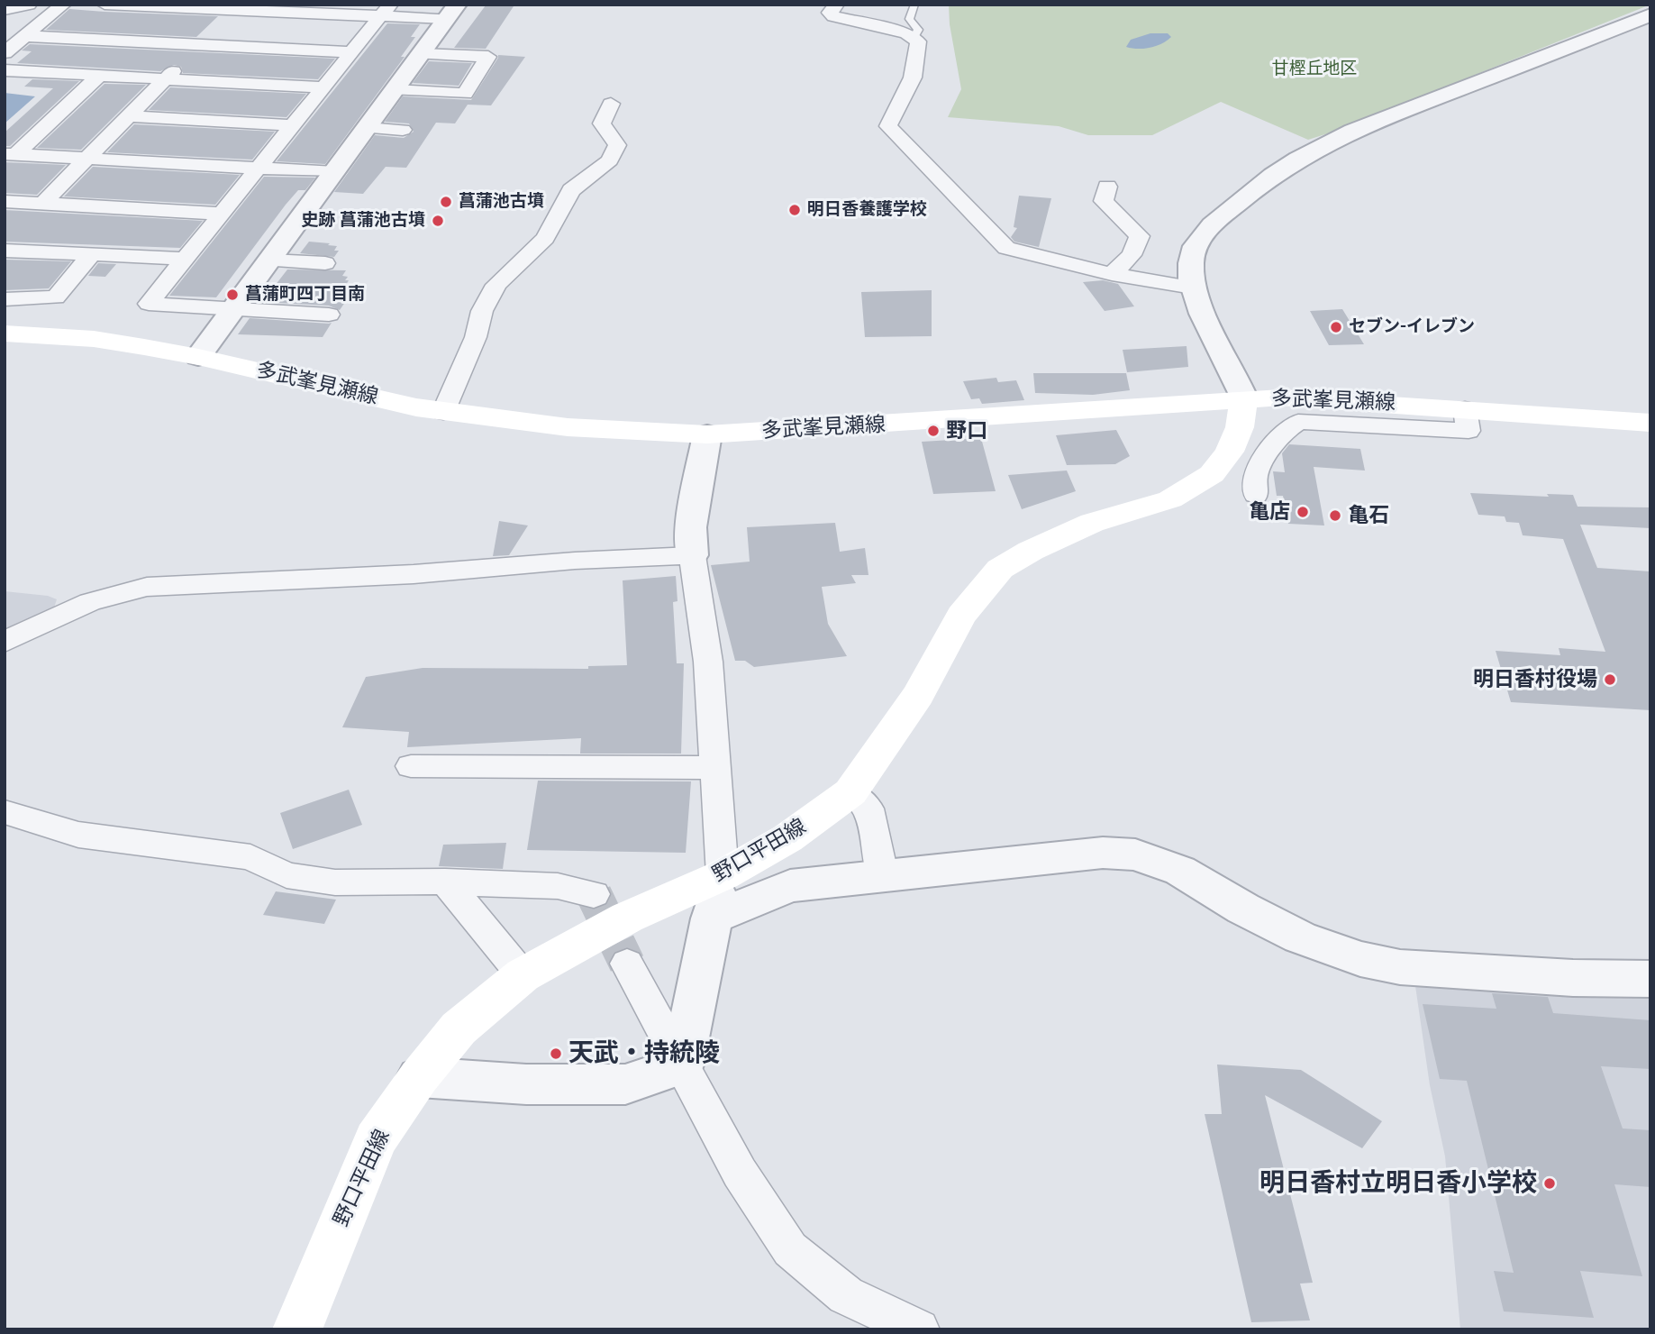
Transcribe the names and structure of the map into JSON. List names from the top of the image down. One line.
{"streets":{"main road":["多武峯見瀬線","野口平田線"]},"crossings":[["多武峯見瀬線","野口平田線"]],"parks":["甘樫丘地区"],"places":["菖蒲池古墳","明日香養護学校","史跡 菖蒲池古墳","菖蒲町四丁目南","セブン-イレブン","野口","亀店","亀石","明日香村役場","天武・持統陵","明日香村立明日香小学校"]}
